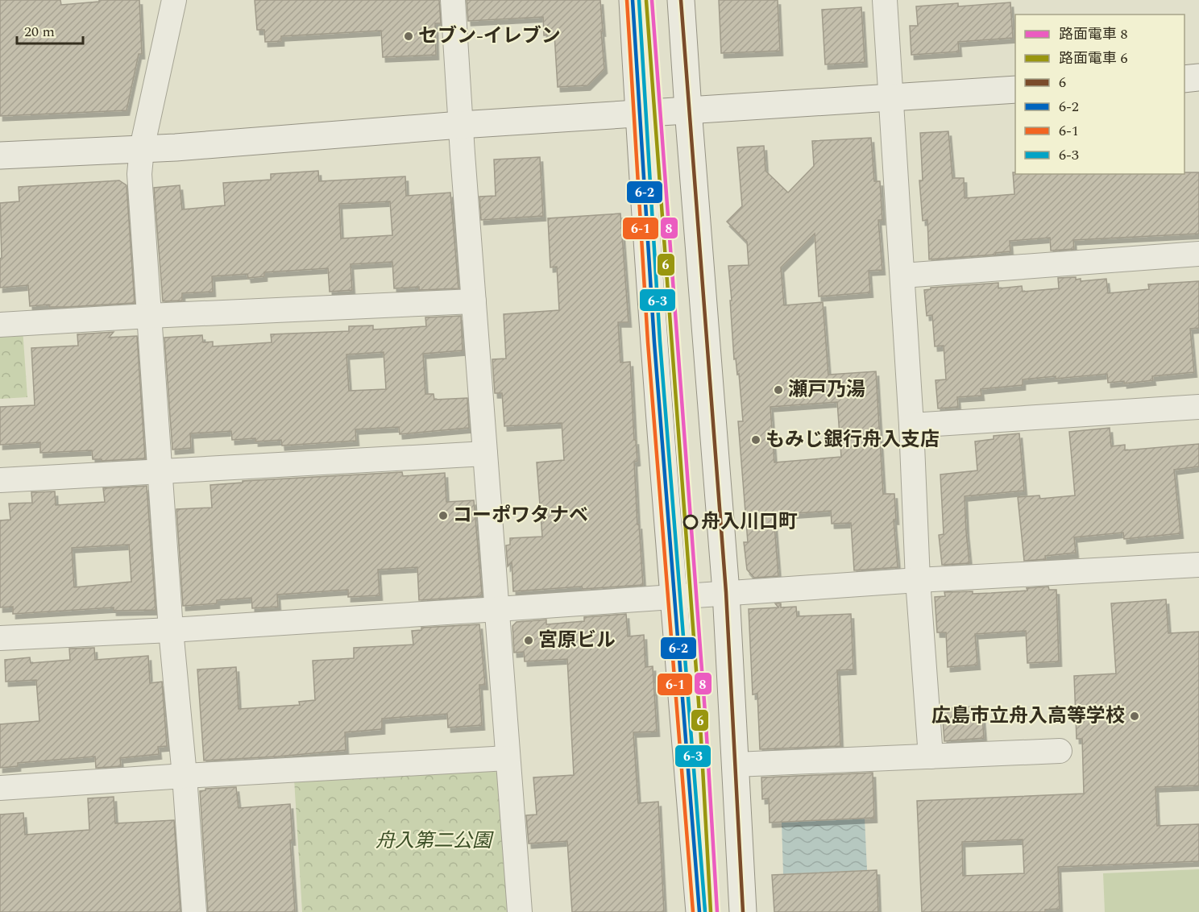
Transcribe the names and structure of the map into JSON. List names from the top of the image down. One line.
{"parks":["舟入第二公園"],"places":["セブン-イレブン","瀬戸乃湯","もみじ銀行舟入支店","コーポワタナベ","舟入川口町","宮原ビル","広島市立舟入高等学校"],"lines":["tram line 8","transit line 6","transit line 6-2","transit line 6-1","transit line 6-3","tram line 6"],"legend":["路面電車 8","路面電車 6","6","6-2","6-1","6-3"],"scale_bar":"20 m"}
